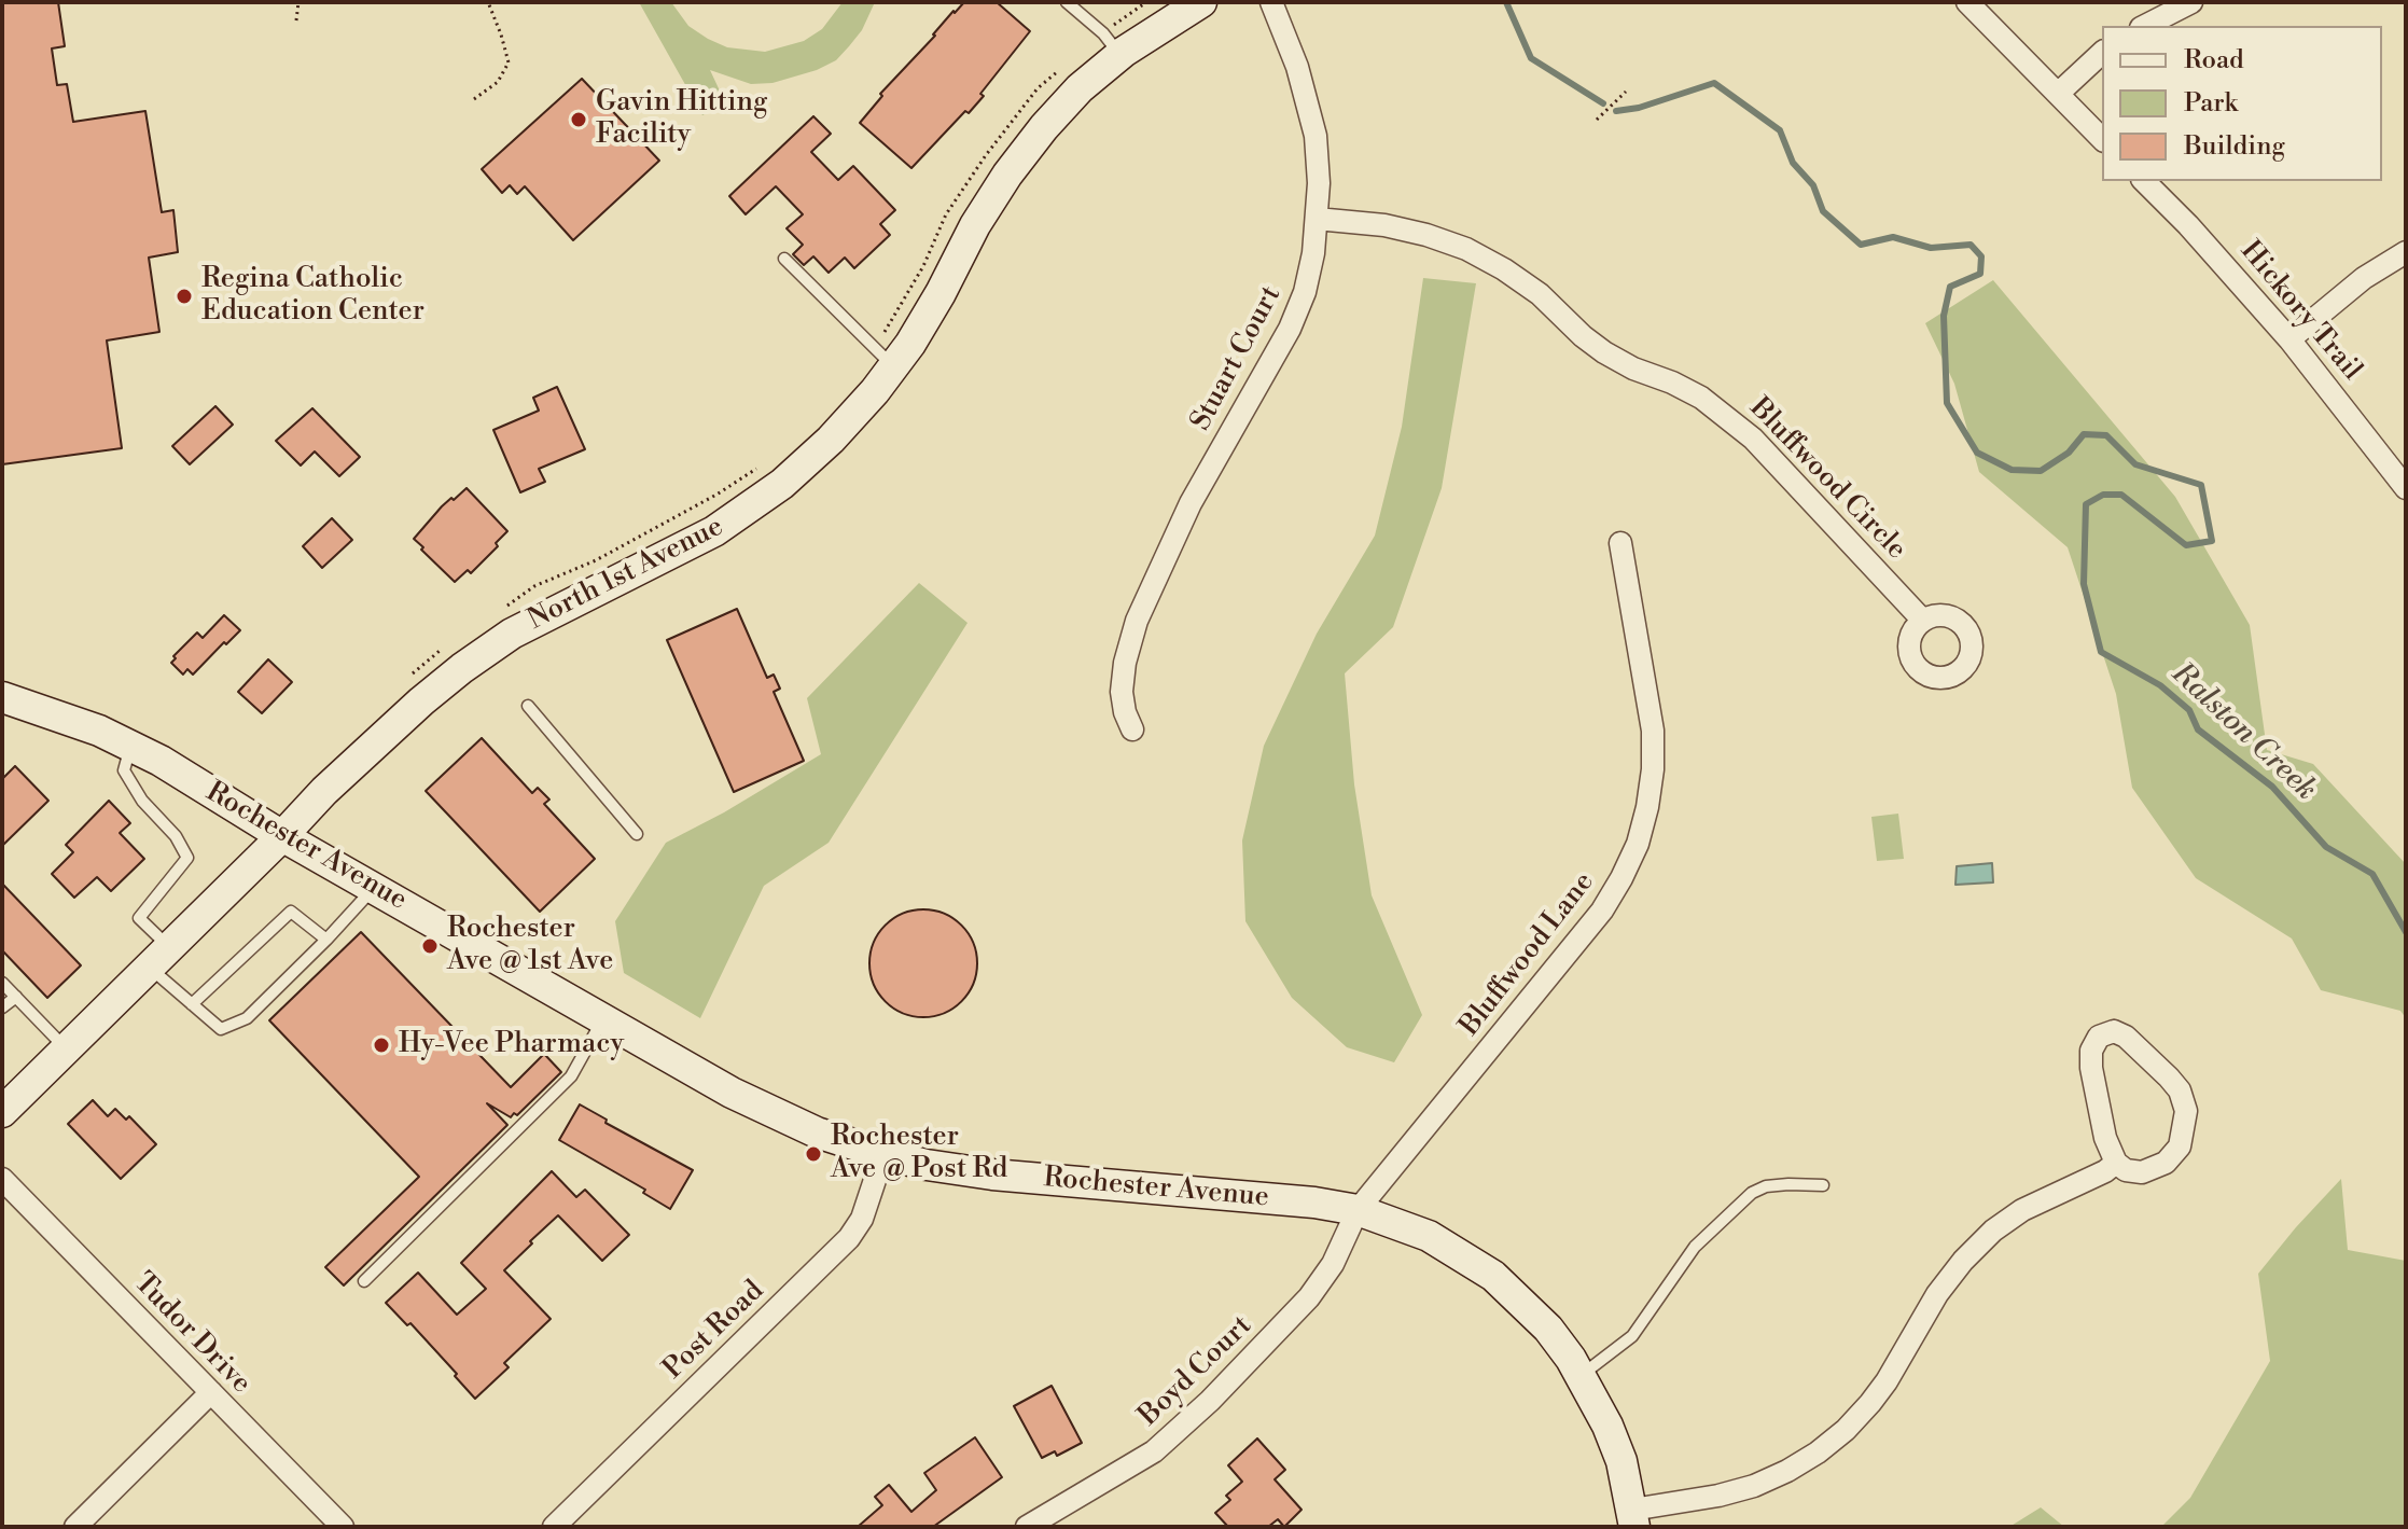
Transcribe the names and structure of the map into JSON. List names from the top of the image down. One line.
{"streets":{"main road":["North 1st Avenue","Rochester Avenue"],"street":["Hickory Trail","Stuart Court","Bluffwood Circle","Bluffwood Lane","Post Road","Tudor Drive","Boyd Court"]},"crossings":[["Stuart Court","Bluffwood Circle"],["North 1st Avenue","Rochester Avenue"],["Rochester Avenue","Bluffwood Lane"],["Rochester Avenue","Post Road"],["Rochester Avenue","Boyd Court"],["Bluffwood Lane","Boyd Court"]],"water":["Ralston Creek"],"places":["Gavin Hitting Facility","Regina Catholic Education Center","Rochester Ave @ 1st Ave","Hy-Vee Pharmacy","Rochester Ave @ Post Rd"],"legend":["Road","Park","Building"]}
